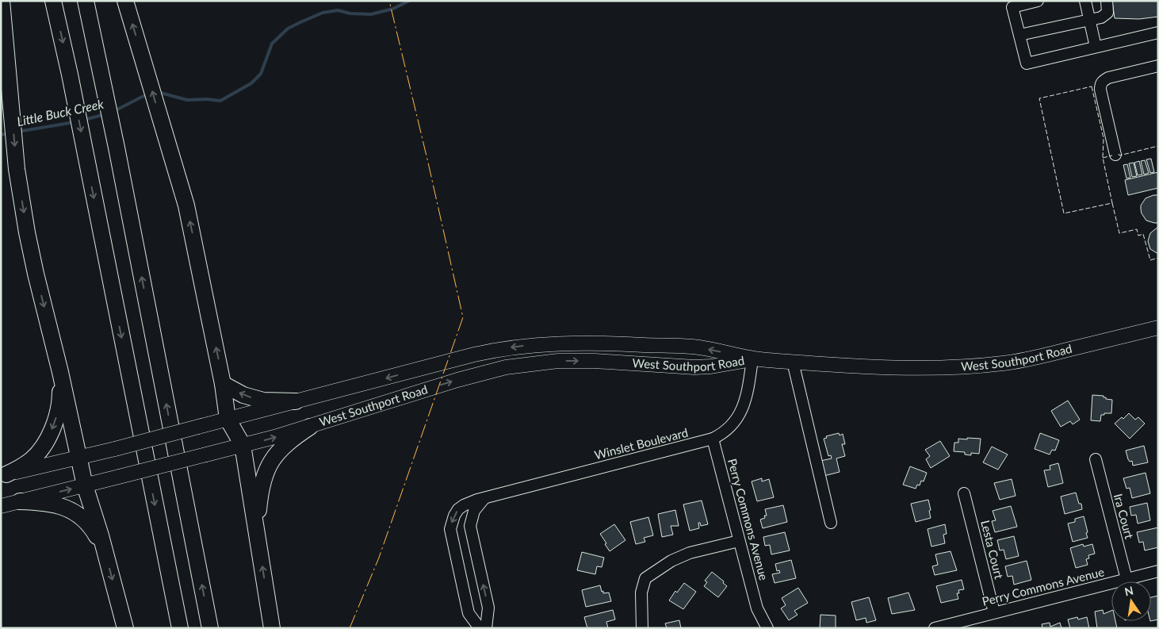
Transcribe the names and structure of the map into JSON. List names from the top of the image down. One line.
{"streets":{"main road":["West Southport Road"],"street":["Winslet Boulevard","Ira Court","Perry Commons Avenue","Lesta Court"]},"crossings":[["West Southport Road","Winslet Boulevard"],["Winslet Boulevard","Perry Commons Avenue"],["Ira Court","Perry Commons Avenue"],["Perry Commons Avenue","Lesta Court"]],"water":["Little Buck Creek"],"north":"top"}
